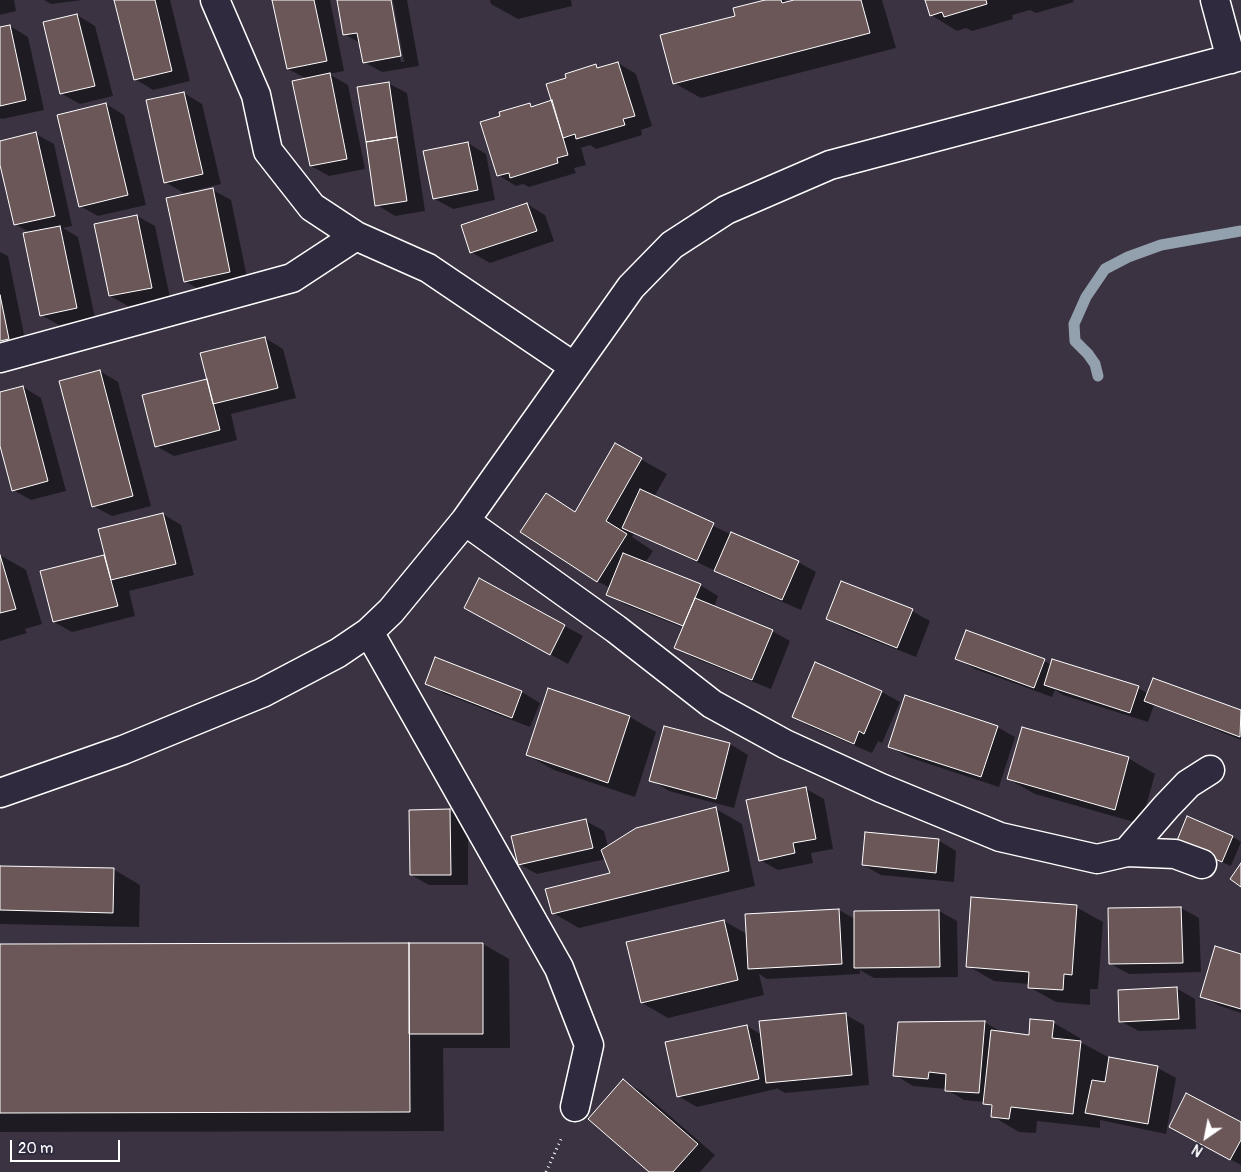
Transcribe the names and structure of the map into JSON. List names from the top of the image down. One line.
{"scale_bar":"20 m","north":"bottom left"}
